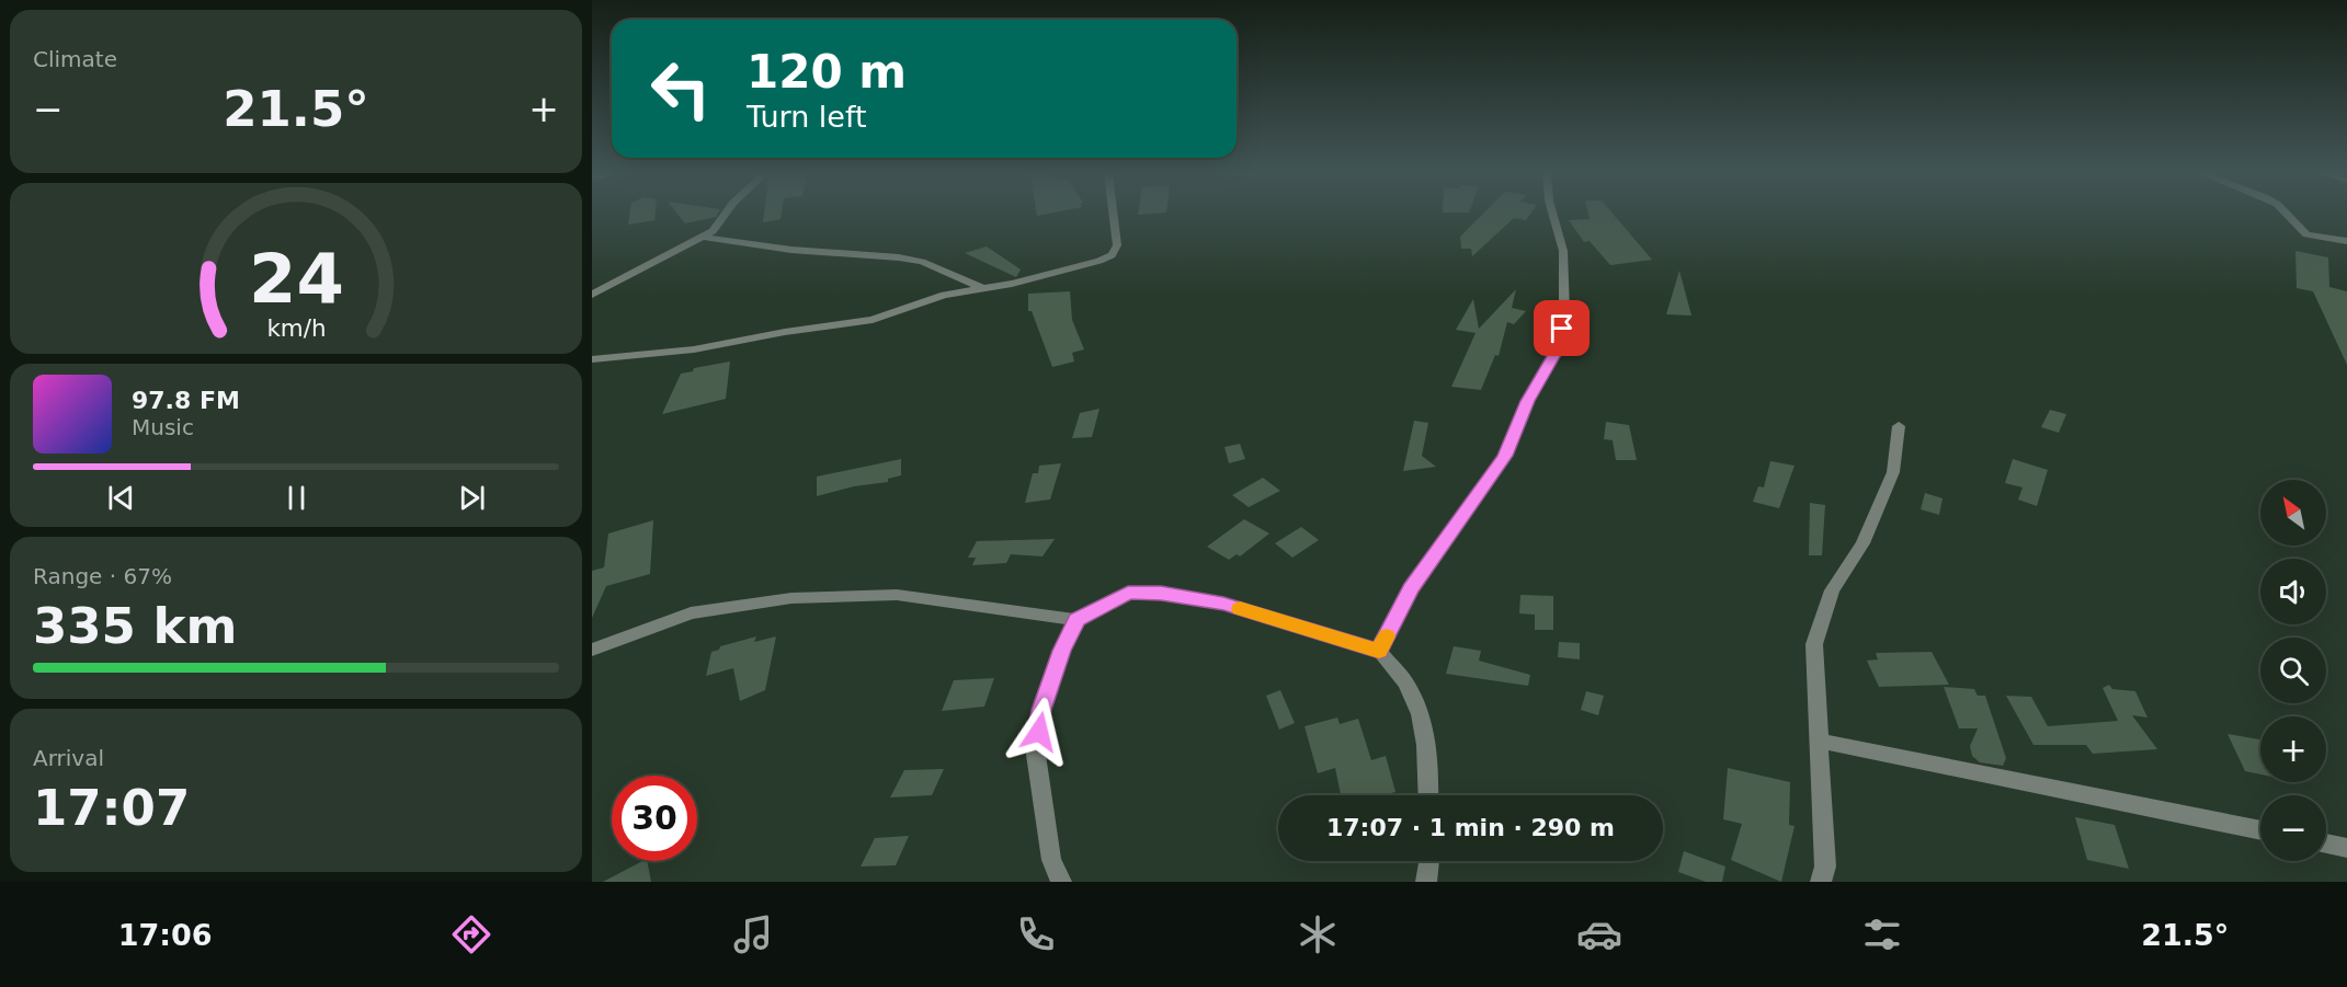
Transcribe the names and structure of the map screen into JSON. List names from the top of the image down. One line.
{"north":"top left","page":{"tile":["Climate",["Range · 67%","335 km"],["Arrival","17:07"]],"turn":["120 m","Turn left"],"heat":["−","21.5°","+"],"song":["97.8 FM","Music"],"map_buttons":["+","−"],"limit":"30","trip":"17:07 · 1 min · 290 m","tabs":["17:06","21.5°"],"gauge":["24","km/h"]}}
